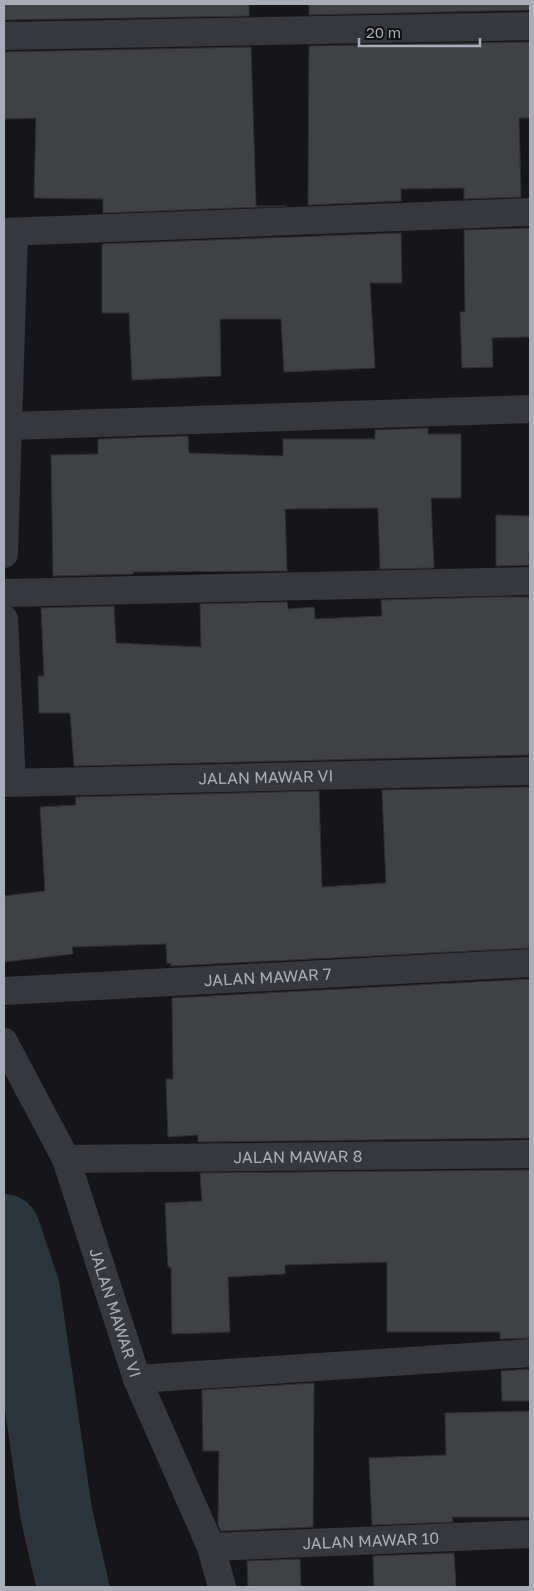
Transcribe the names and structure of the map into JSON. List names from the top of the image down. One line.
{"streets":{"street":["JALAN MAWAR VI","JALAN MAWAR 7","JALAN MAWAR 8","JALAN MAWAR 10"]},"crossings":[["JALAN MAWAR VI","JALAN MAWAR 8"],["JALAN MAWAR VI","JALAN MAWAR 10"]],"scale_bar":"20 m"}
